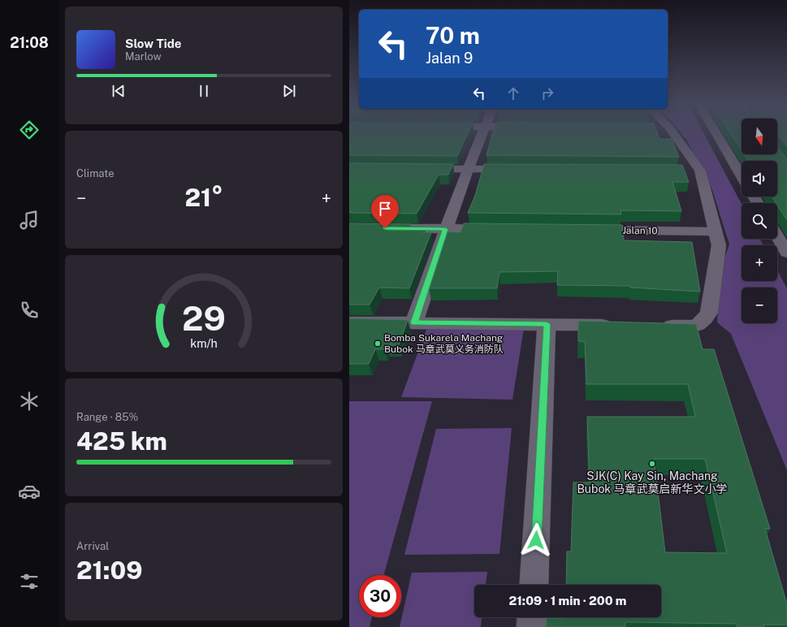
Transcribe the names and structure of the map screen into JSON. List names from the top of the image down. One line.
{"streets":{"street":["Jalan 10"]},"places":["Bomba Sukarela Machang Bubok 马章武莫义务消防队","SJK(C) Kay Sin, Machang Bubok 马章武莫启新华文小学"],"north":"bottom","page":{"tabs":"21:08","turn":["70 m","Jalan 9"],"song":["Slow Tide","Marlow"],"map_buttons":["+","−"],"tile":["Climate",["Range · 85%","425 km"],["Arrival","21:09"]],"heat":["−","21°","+"],"limit":"30","trip":"21:09 · 1 min · 200 m","gauge":["29","km/h"]}}
